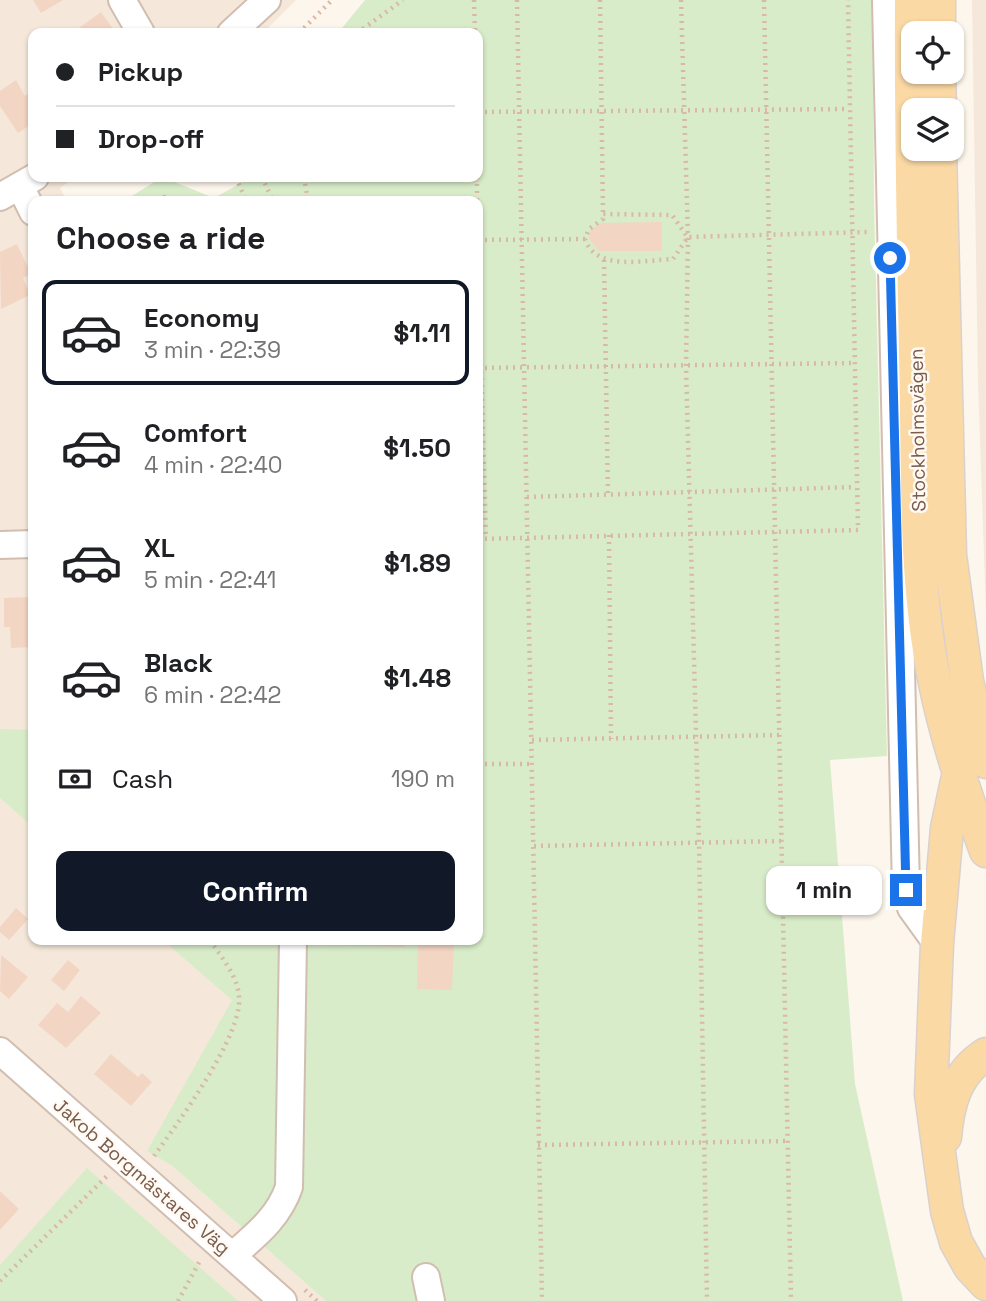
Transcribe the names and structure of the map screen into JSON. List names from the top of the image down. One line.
{"streets":{"main road":["Stockholmsvägen"],"street":["Jakob Borgmästares Väg"]},"page":{"banner":["Pickup","Drop-off"],"heading":"Choose a ride","list":[{"name":"Economy","note":"3 min · 22:39","value":"$1.11"},{"name":"Comfort","note":"4 min · 22:40","value":"$1.50"},{"name":"XL","note":"5 min · 22:41","value":"$1.89"},{"name":"Black","note":"6 min · 22:42","value":"$1.48"}],"pay":["Cash","190 m"],"buttons":"Confirm","bubble":"1 min"}}
